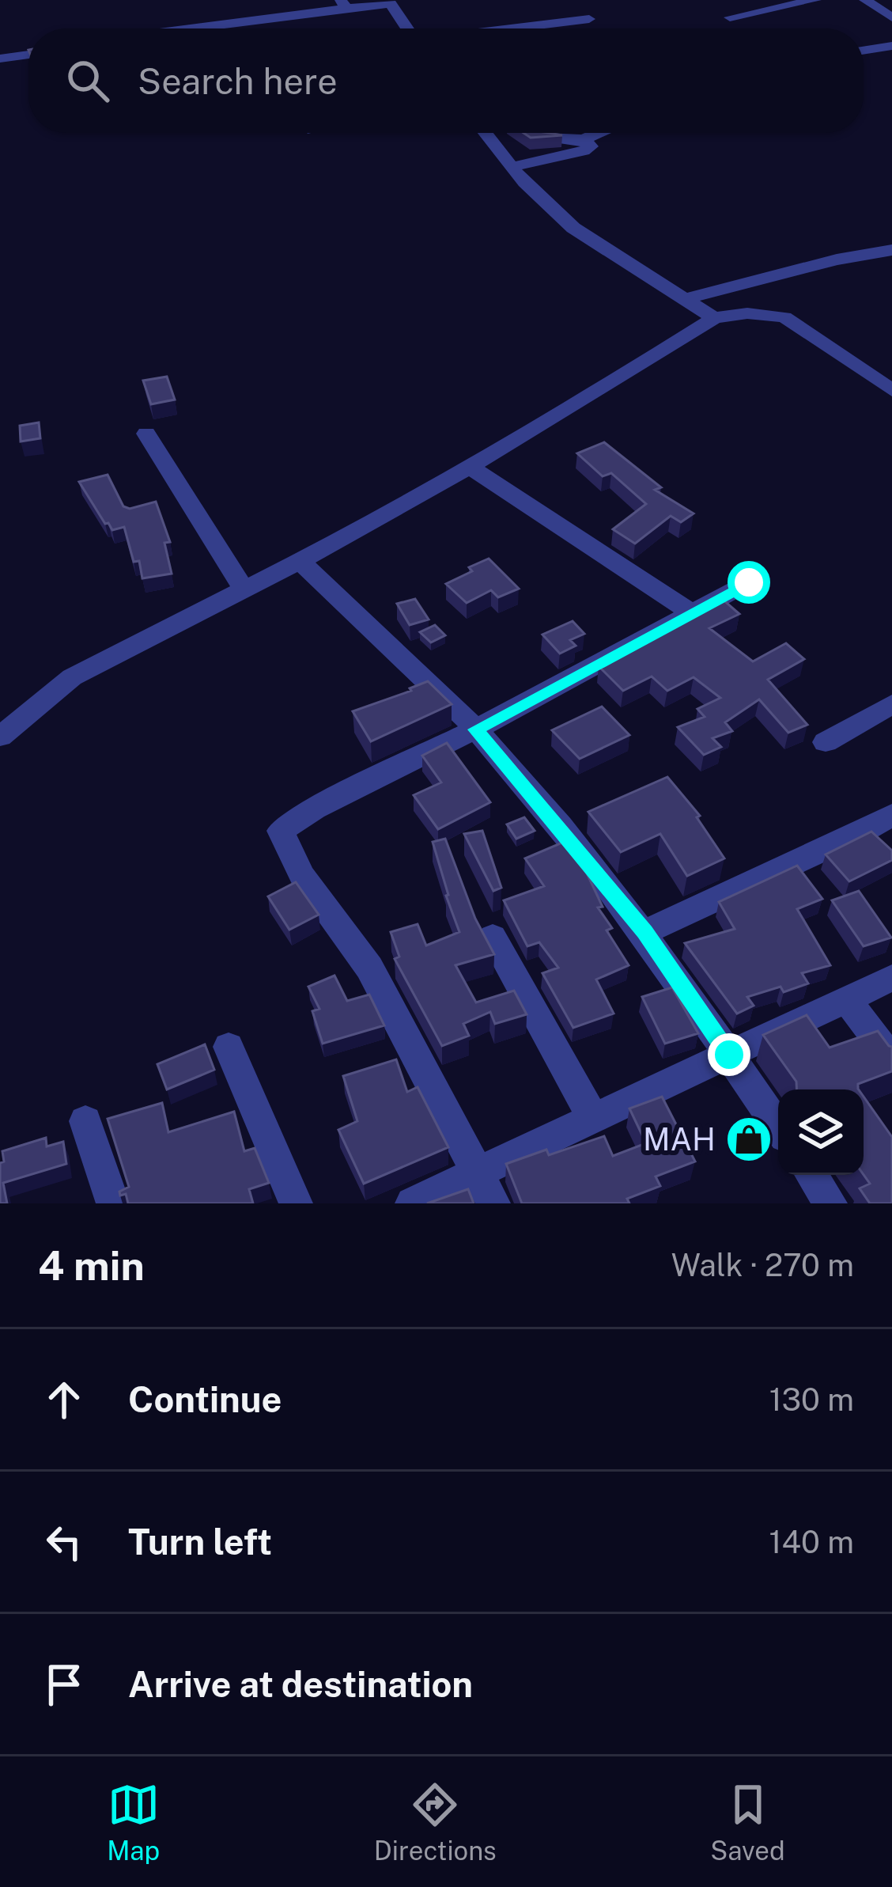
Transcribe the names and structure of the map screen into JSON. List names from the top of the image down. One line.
{"places":{"shop":["MAH"]},"page":{"search":"Search here","heading":["4 min","Walk · 270 m"],"list":[["Continue","130 m"],["Turn left","140 m"],"Arrive at destination"],"nav":["Map","Directions","Saved"]}}
